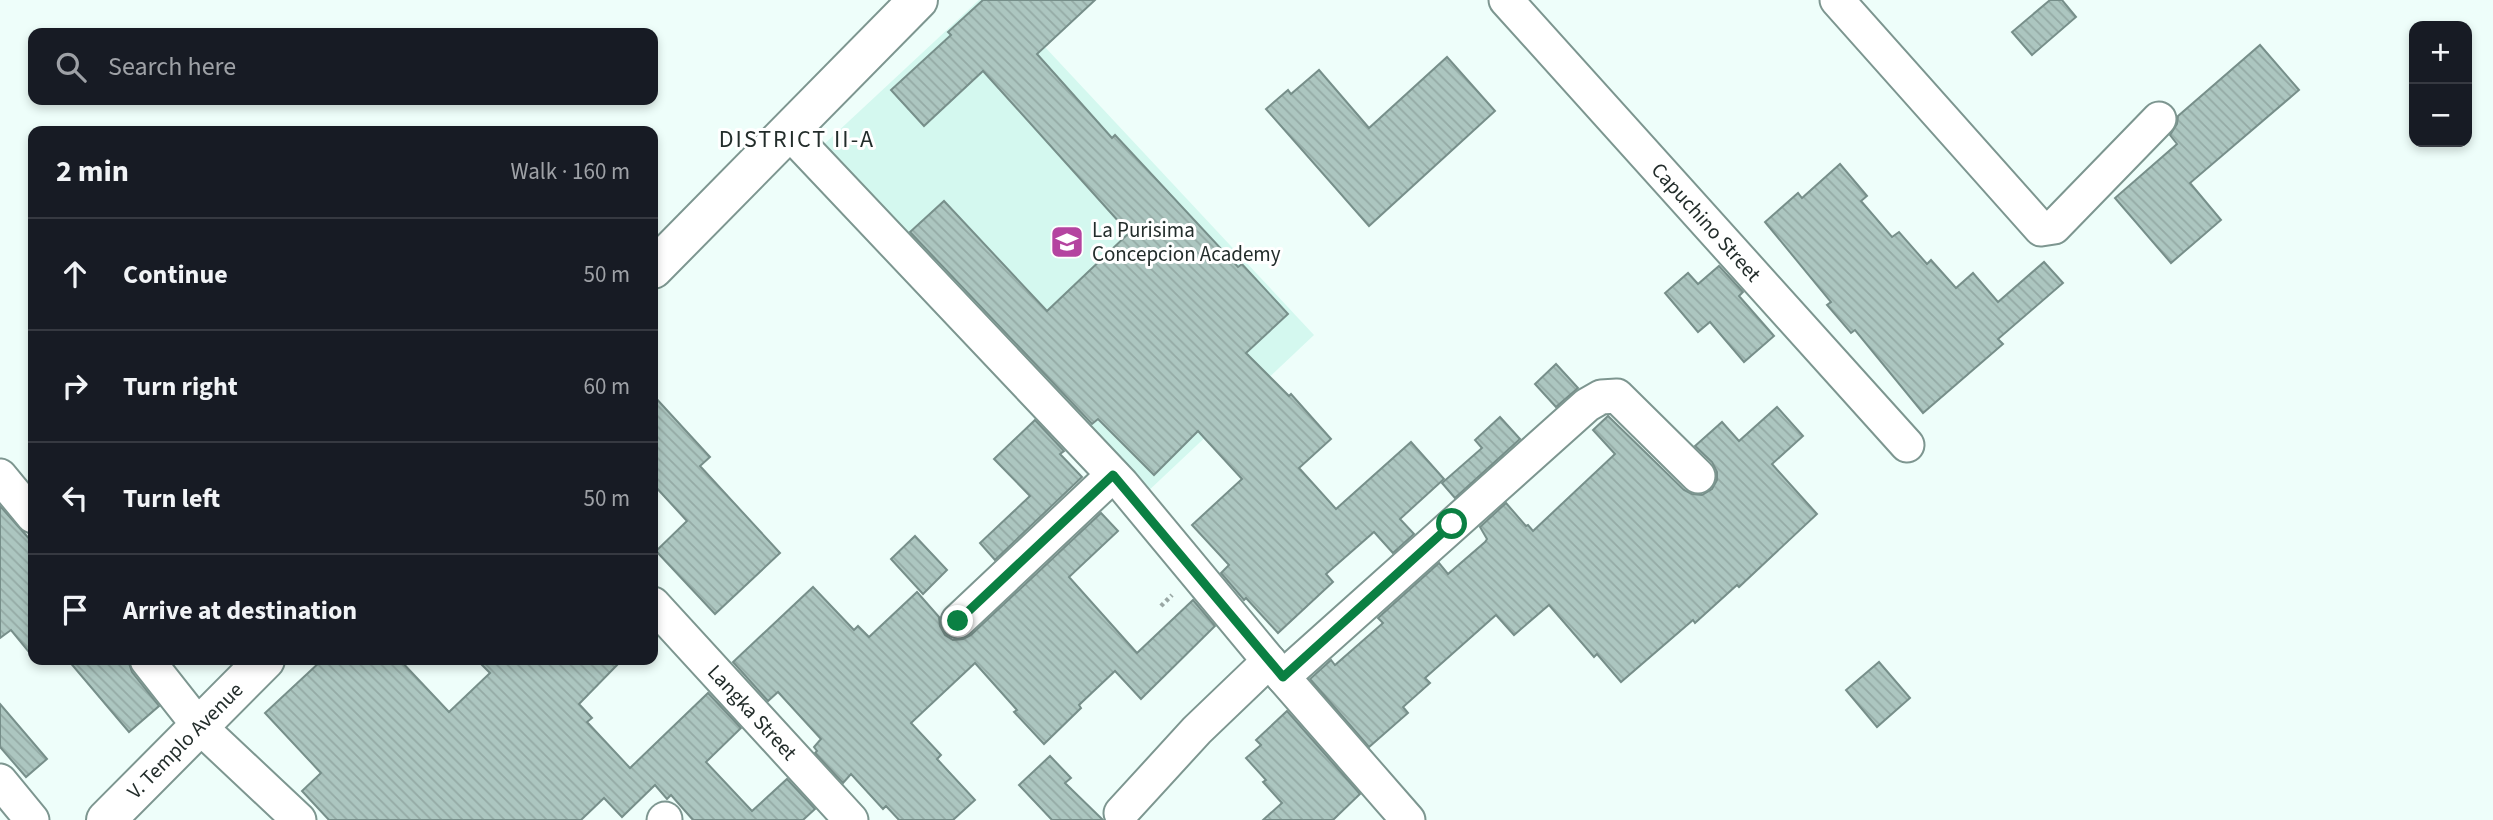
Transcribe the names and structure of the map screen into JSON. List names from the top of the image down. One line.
{"streets":{"main road":["V. Templo Avenue"],"street":["Capuchino Street","Langka Street"]},"districts":["DISTRICT II-A"],"places":{"school or university":["La Purisima Concepcion Academy"]},"page":{"map_buttons":["+","−"],"search":"Search here","heading":["2 min","Walk · 160 m"],"list":[["Continue","50 m"],["Turn right","60 m"],["Turn left","50 m"],"Arrive at destination"]}}
